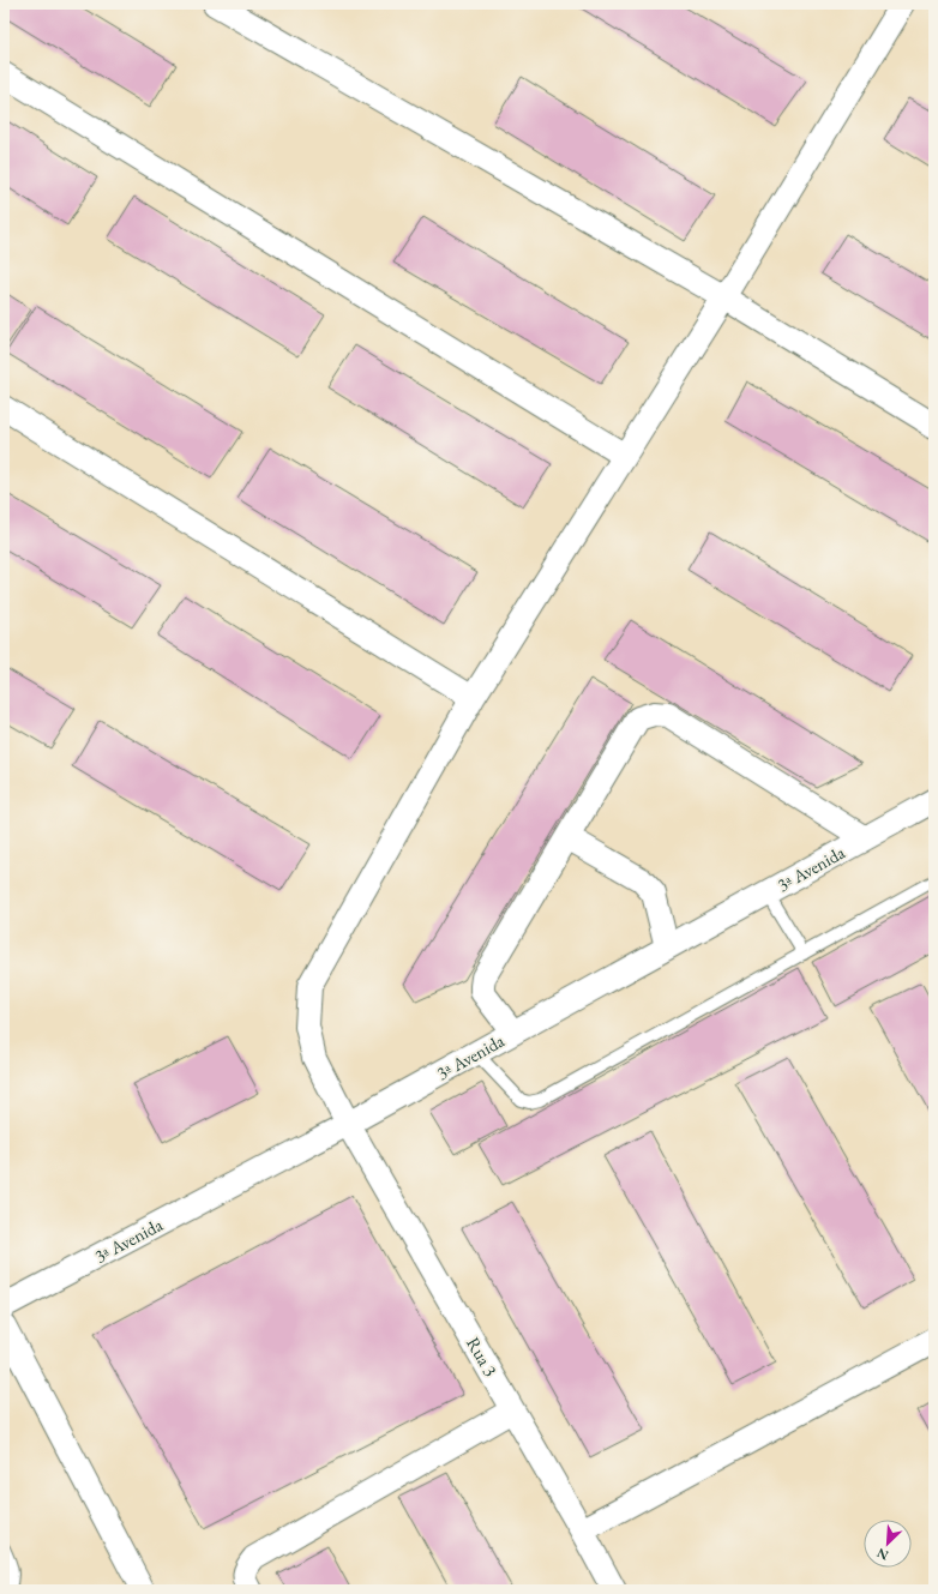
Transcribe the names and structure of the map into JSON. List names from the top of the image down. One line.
{"streets":{"street":["3ª Avenida","Rua 3"]},"crossings":[["3ª Avenida","Rua 3"]],"north":"bottom left"}
